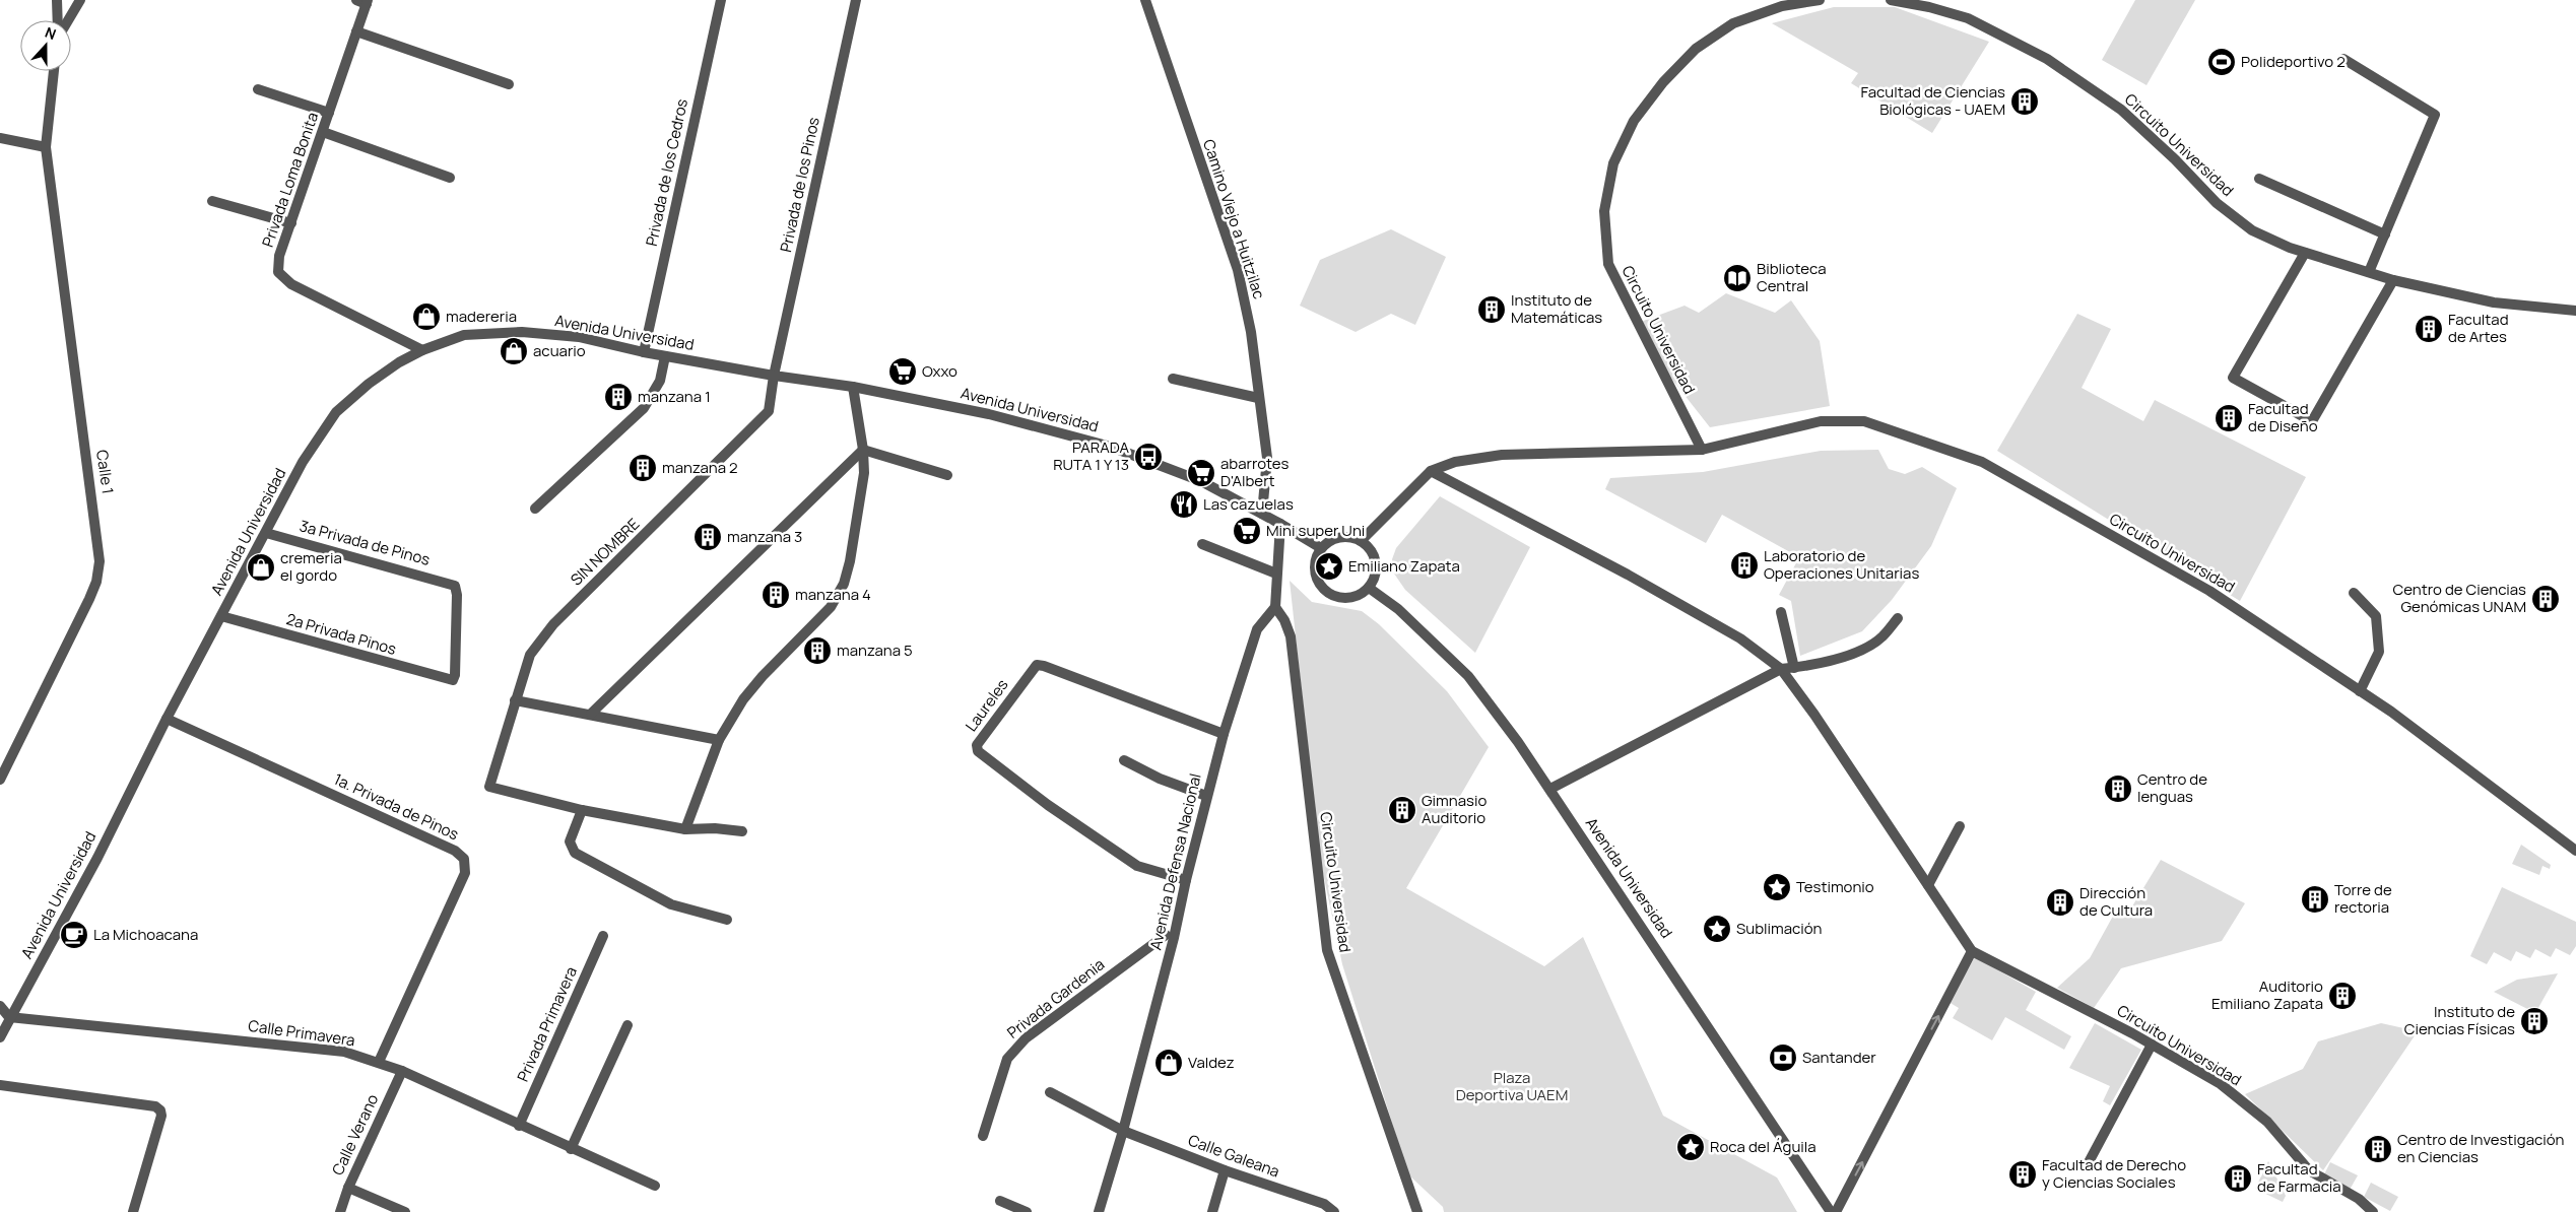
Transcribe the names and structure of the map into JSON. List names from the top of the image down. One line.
{"streets":{"street":["Circuito Universidad","Privada de los Cedros","Privada Loma Bonita","Privada de los Pinos","Camino Viejo a Huitzilac","Avenida Universidad","Calle 1","3a Privada de Pinos","SIN NOMBRE","2a Privada Pinos","Laureles","1a. Privada de Pinos","Avenida Defensa Nacional","Privada Gardenia","Privada Primavera","Calle Primavera","Calle Verano","Calle Galeana"]},"crossings":[["Circuito Universidad","Avenida Universidad"],["Circuito Universidad","Avenida Defensa Nacional"],["Privada de los Cedros","Avenida Universidad"],["Privada Loma Bonita","Avenida Universidad"],["Privada de los Pinos","Avenida Universidad"],["Privada de los Pinos","SIN NOMBRE"],["Camino Viejo a Huitzilac","Avenida Universidad"],["Avenida Universidad","3a Privada de Pinos"],["Avenida Universidad","SIN NOMBRE"],["Avenida Universidad","2a Privada Pinos"],["Avenida Universidad","1a. Privada de Pinos"],["Avenida Universidad","Calle Primavera"],["3a Privada de Pinos","2a Privada Pinos"],["Laureles","Avenida Defensa Nacional"],["1a. Privada de Pinos","Calle Primavera"],["Avenida Defensa Nacional","Calle Galeana"],["Privada Primavera","Calle Primavera"],["Calle Primavera","Calle Verano"]],"parks":["Plaza Deportiva UAEM"],"places":{"sports":["Polideportivo 2"],"building":["Facultad de Ciencias Biológicas - UAEM","Instituto de Matemáticas","Facultad de Artes","manzana 1","Facultad de Diseño","manzana 2","manzana 3","Laboratorio de Operaciones Unitarias","manzana 4","Centro de Ciencias Genómicas UNAM","manzana 5","Centro de lenguas","Gimnasio Auditorio","Torre de rectoria","Dirección de Cultura","Auditorio Emiliano Zapata","Instituto de Ciencias Físicas","Centro de Investigación en Ciencias","Facultad de Derecho y Ciencias Sociales","Facultad de Farmacia"],"library":["Biblioteca Central"],"shop":["madereria","acuario","cremeria el gordo","Valdez"],"supermarket":["Oxxo","abarrotes D'Albert","Mini super Uni"],"bus stop":["PARADA RUTA 1 Y 13"],"restaurant":["Las cazuelas"],"place":["Emiliano Zapata","Testimonio","Sublimación","Roca del Águila"],"cafe":["La Michoacana"],"bank":["Santander"]},"north":"top"}
